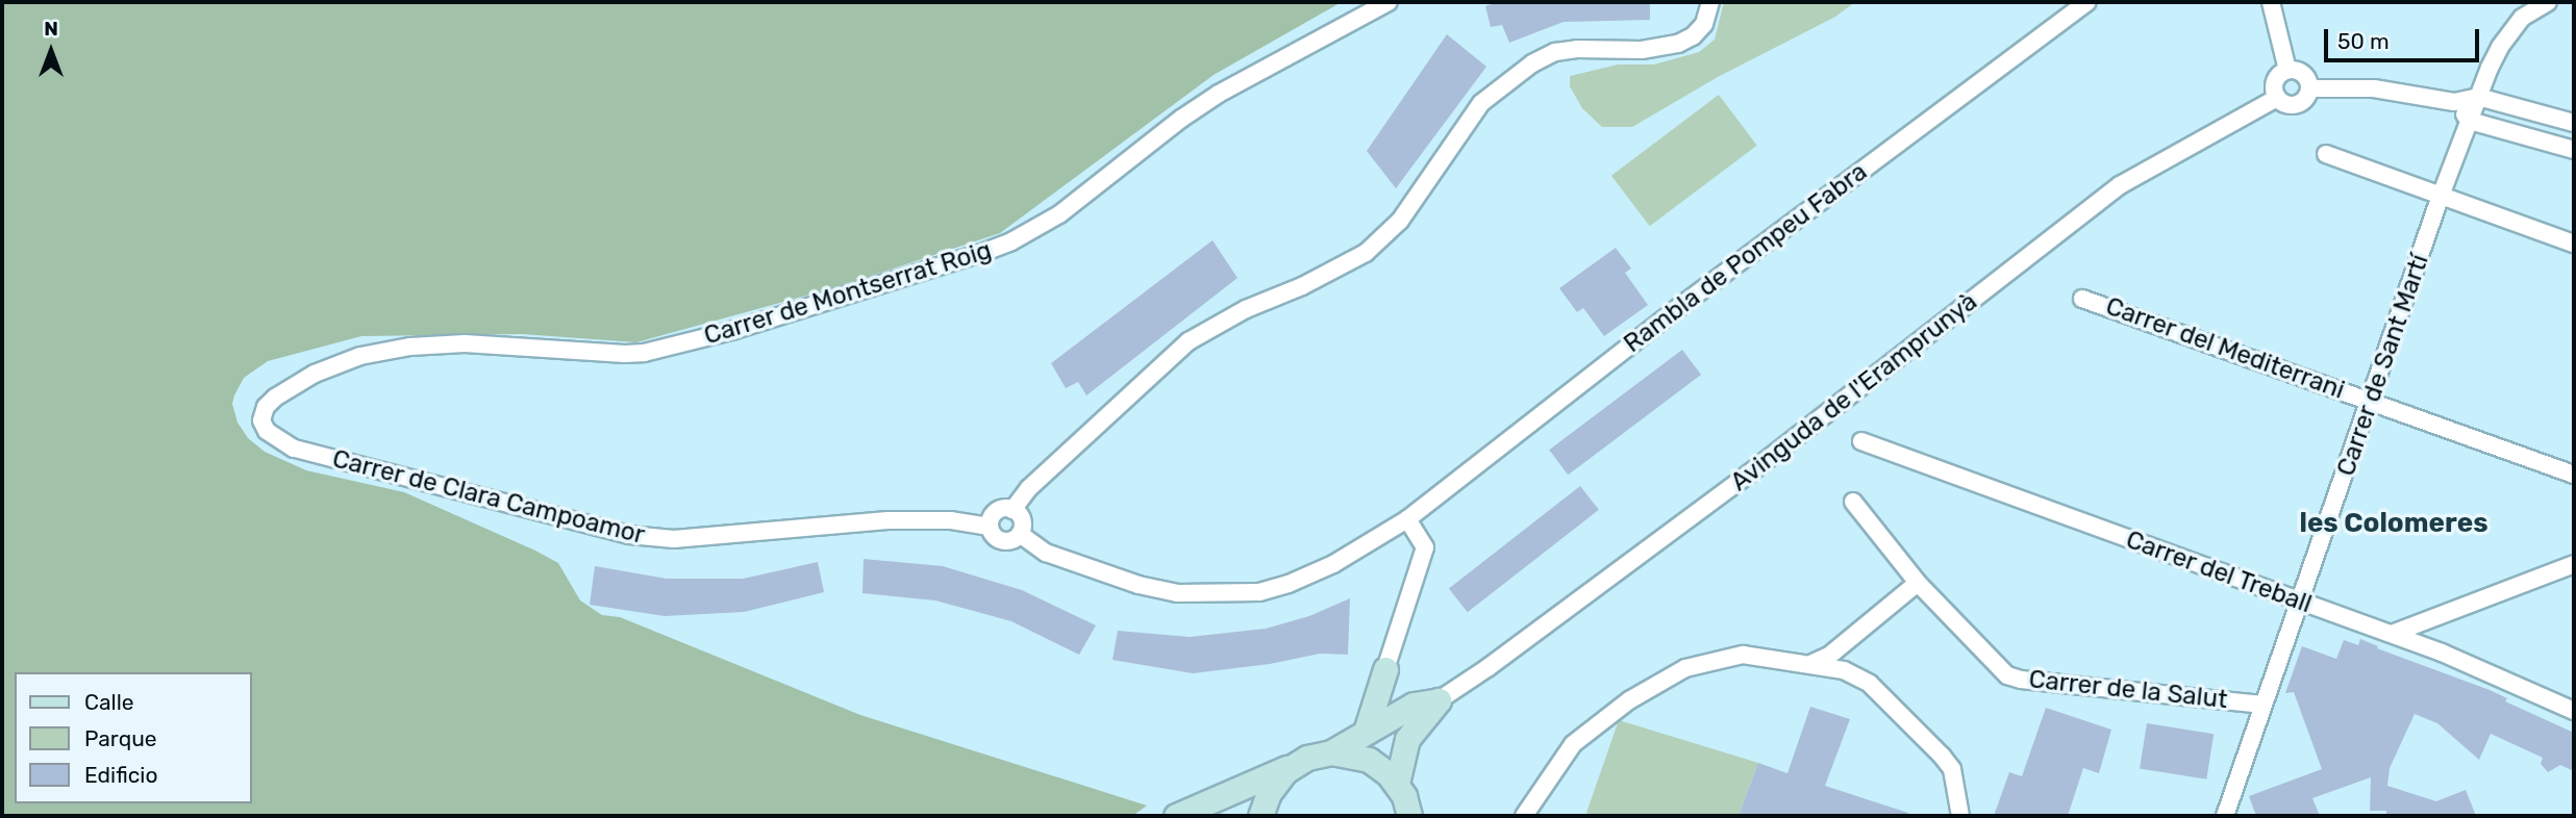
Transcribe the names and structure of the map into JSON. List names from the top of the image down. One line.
{"streets":{"street":["Rambla de Pompeu Fabra","Carrer de Montserrat Roig","Carrer del Mediterrani","Carrer de Sant Martí","Avinguda de l'Eramprunyà","Carrer de Clara Campoamor","Carrer del Treball","Carrer de la Salut"]},"crossings":[["Carrer de Montserrat Roig","Carrer de Clara Campoamor"],["Carrer del Mediterrani","Carrer de Sant Martí"],["Carrer de Sant Martí","Carrer del Treball"],["Carrer de Sant Martí","Carrer de la Salut"]],"districts":["les Colomeres"],"legend":["Calle","Parque","Edificio"],"scale_bar":"50 m","north":"top"}
